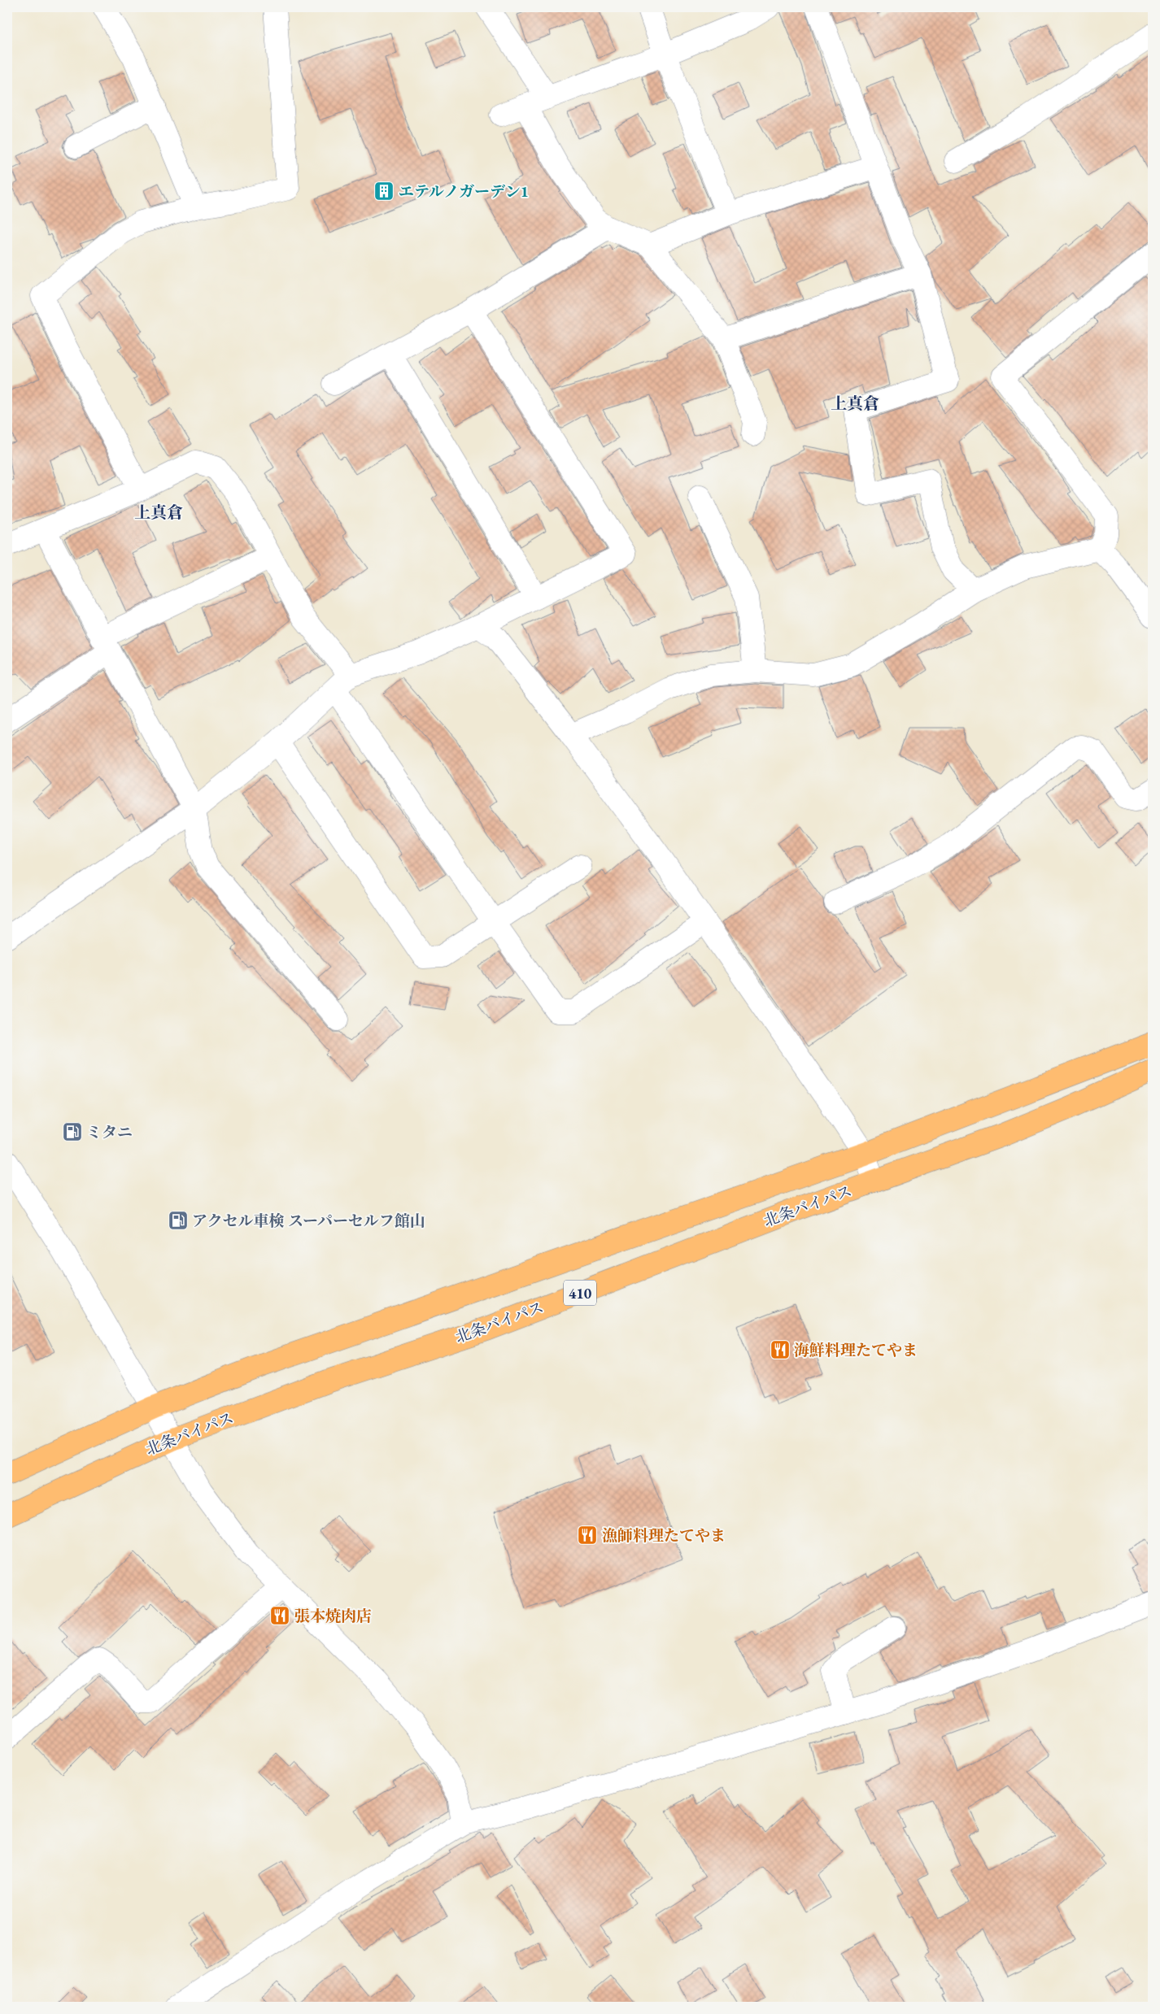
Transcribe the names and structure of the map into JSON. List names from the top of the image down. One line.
{"streets":{"highway":["北条バイパス","410"]},"districts":["上真倉","上真倉"],"places":{"building":["エテルノガーデン1"],"fuel station":["ミタニ","アクセル車検 スーパーセルフ館山"],"restaurant":["海鮮料理たてやま","漁師料理たてやま","張本焼肉店"]}}
